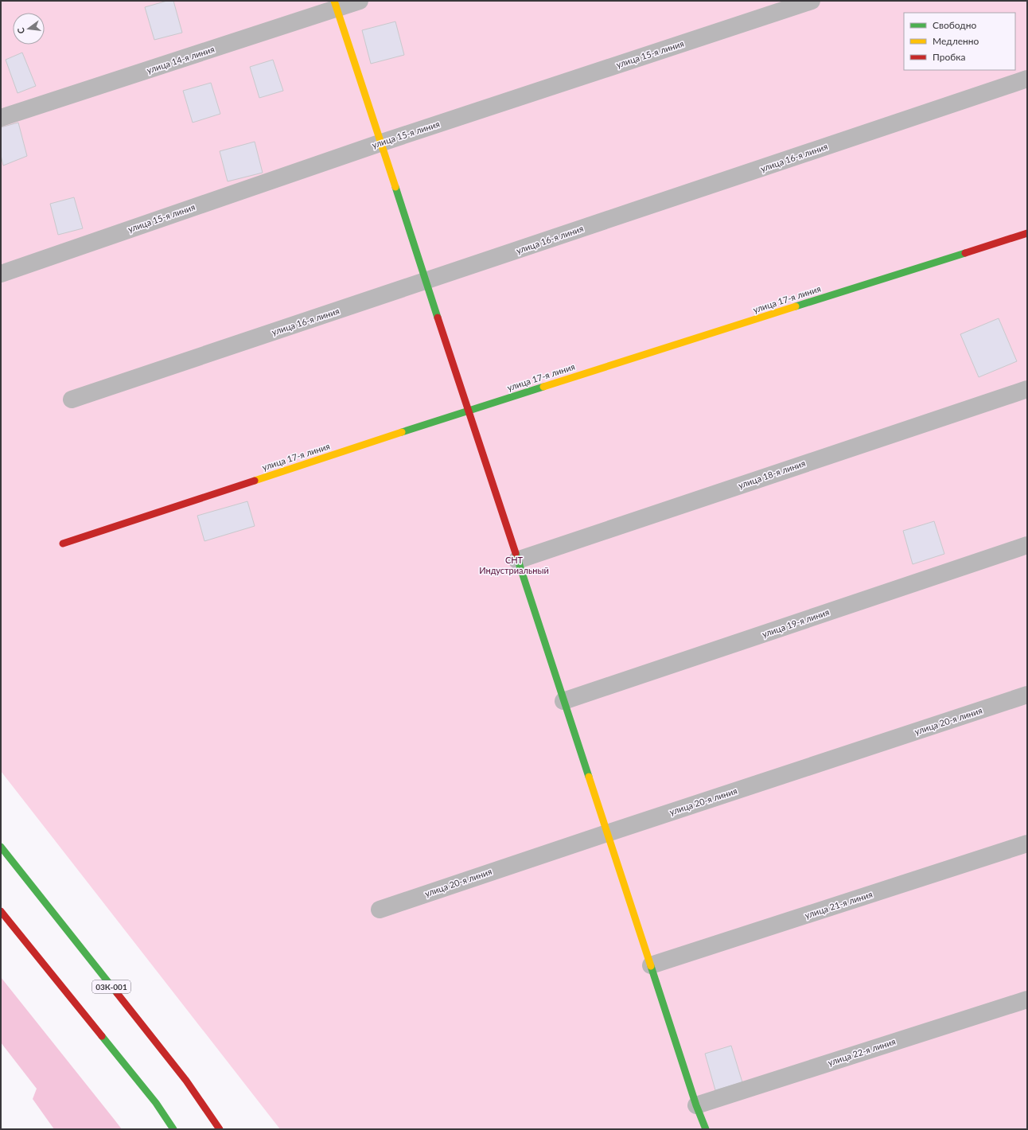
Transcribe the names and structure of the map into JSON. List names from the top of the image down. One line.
{"streets":{"street":["улица 15-я линия","улица 14-я линия","улица 16-я линия","улица 17-я линия","улица 18-я линия","улица 19-я линия","улица 20-я линия","улица 21-я линия","03К-001","улица 22-я линия"]},"parks":["СНТ Индустриальный"],"legend":["Свободно","Медленно","Пробка"],"north":"left"}
